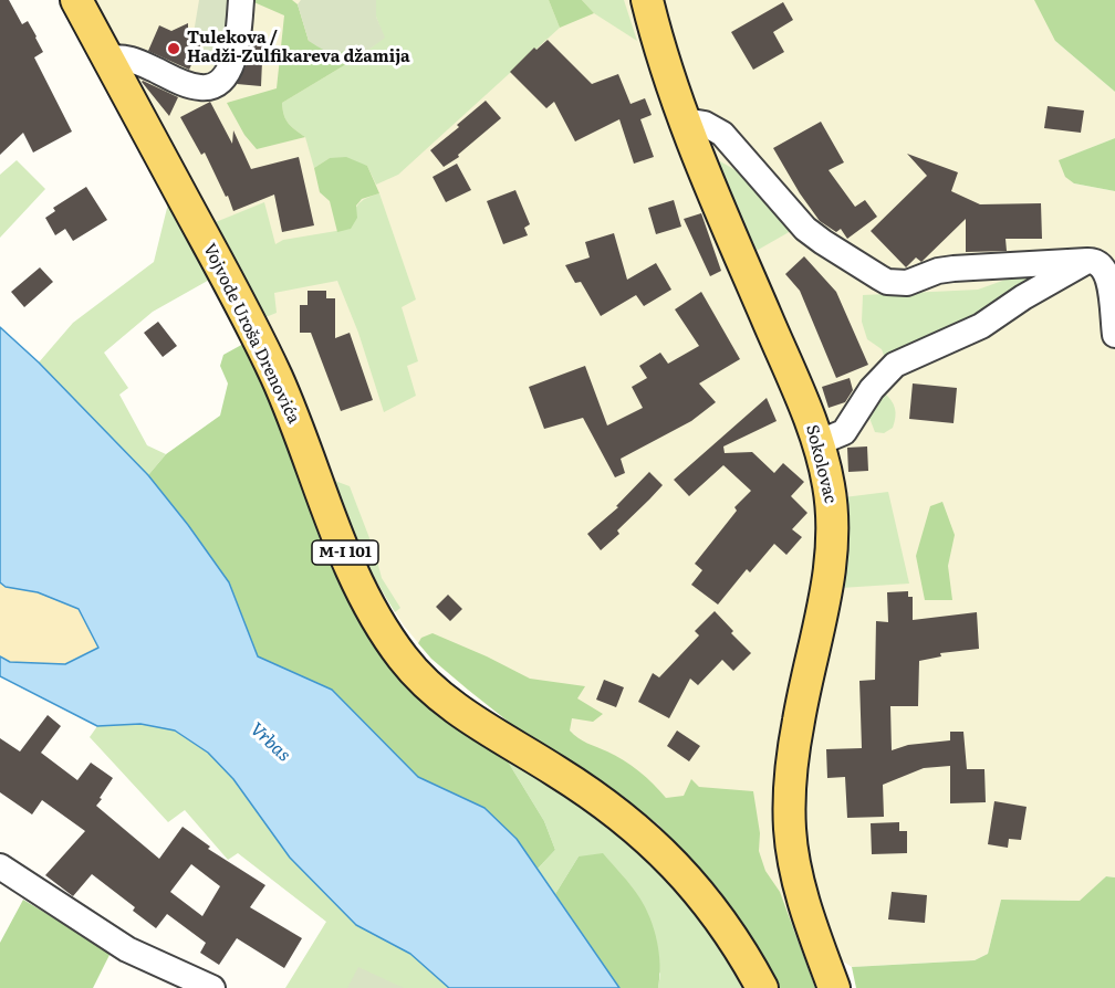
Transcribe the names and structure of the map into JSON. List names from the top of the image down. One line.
{"streets":{"main road":["Vojvode Uroša Drenovića","Sokolovac","M-I 101"]},"water":["Vrbas"],"places":["Tulekova / Hadži-Zulfikareva džamija"]}
